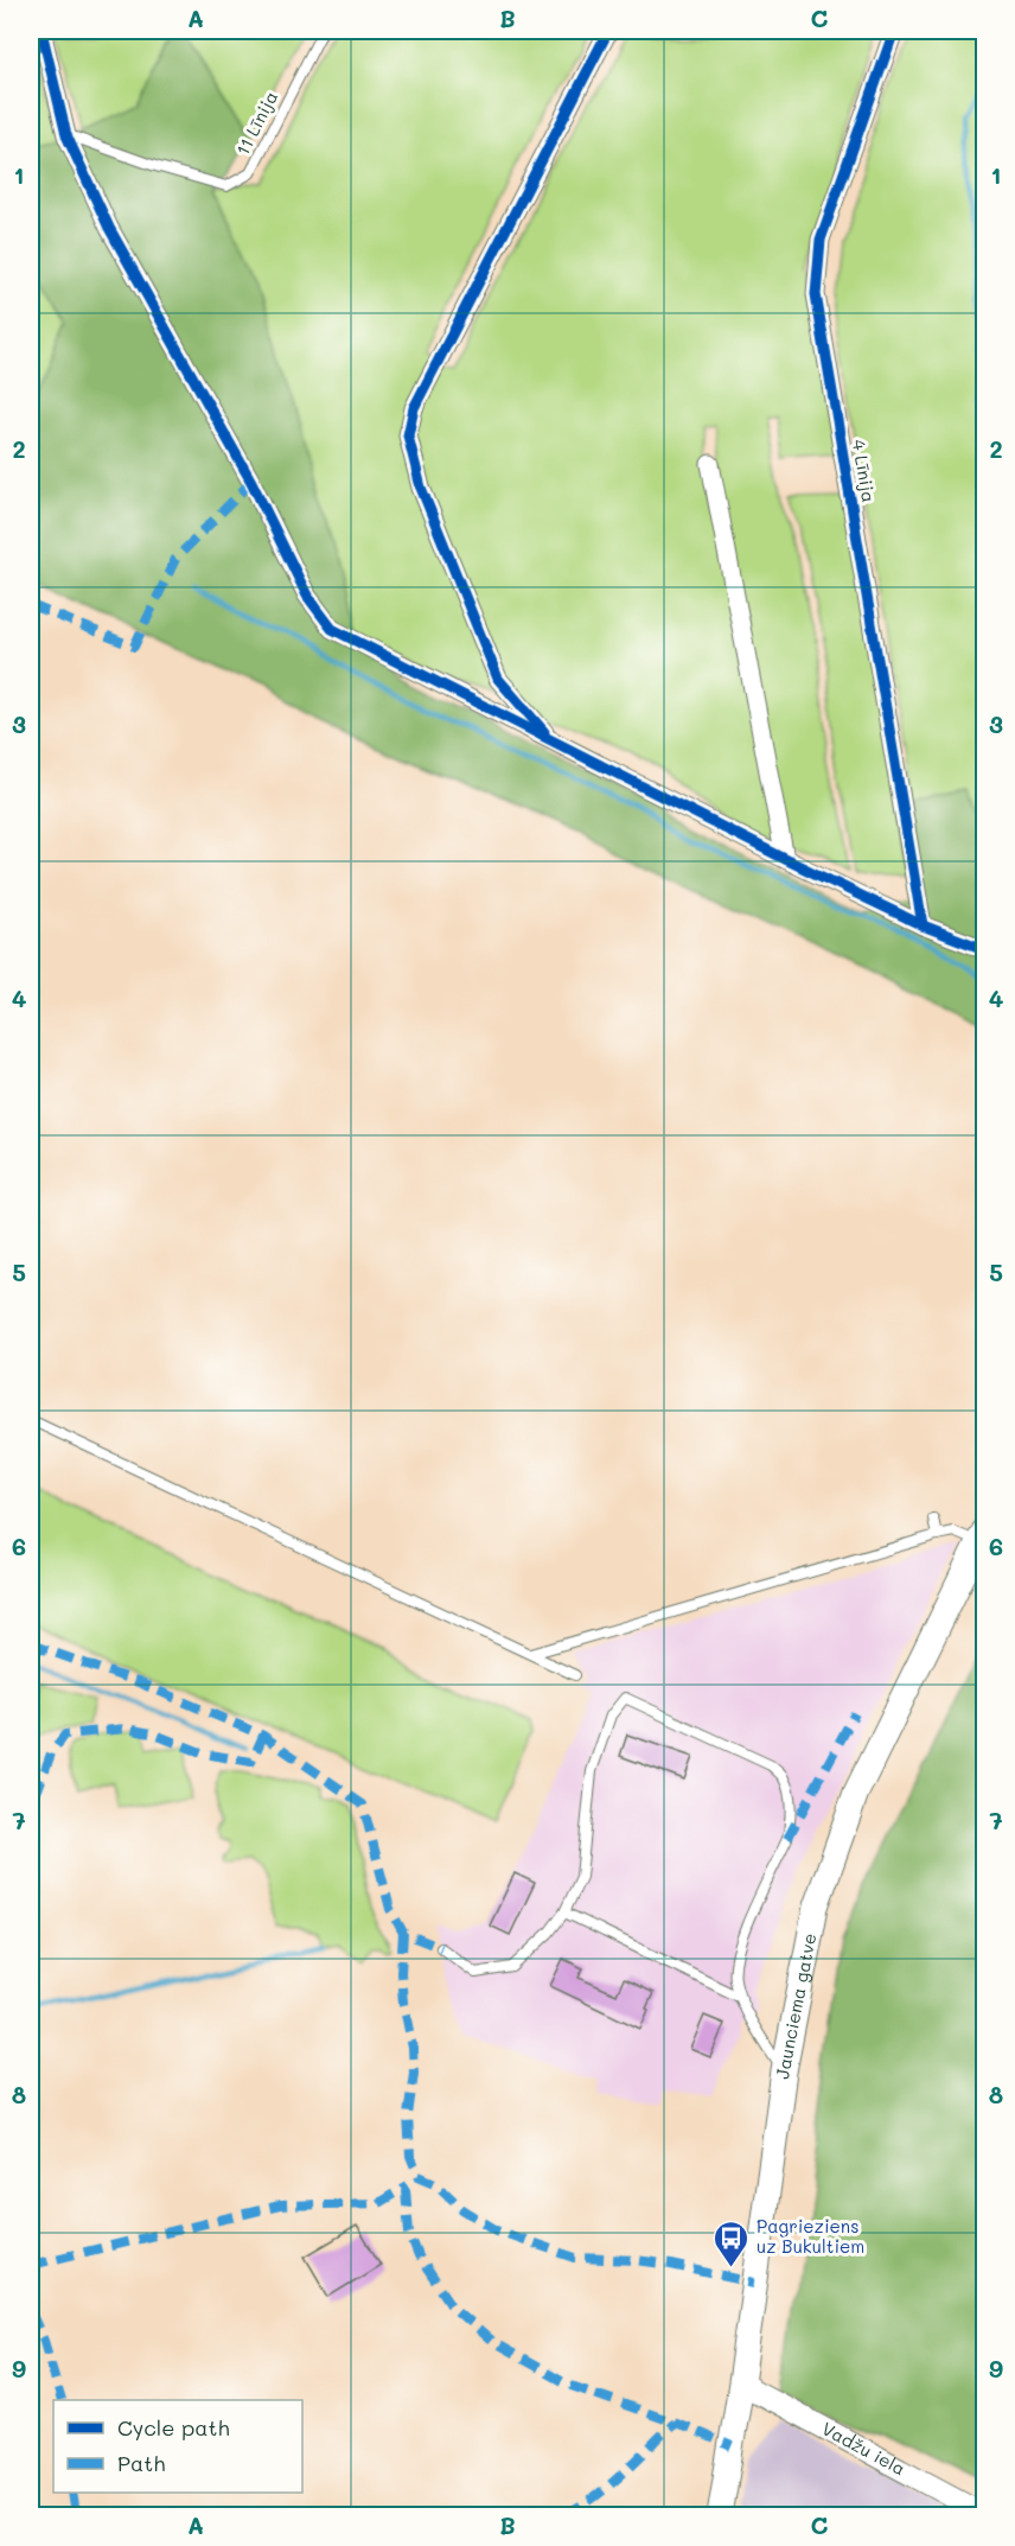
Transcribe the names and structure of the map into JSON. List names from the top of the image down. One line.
{"streets":{"main road":["Jaunciema gatve"],"street":["4 Līnija","Vadžu iela"],"lane":["11 Līnija"]},"crossings":[["Jaunciema gatve","Vadžu iela"]],"places":{"bus stop":["Pagrieziens uz Bukultiem"]},"legend":["Cycle path","Path"],"grid":{"columns":["A","B","C"],"rows":["1","2","3","4","5","6","7","8","9"]}}
